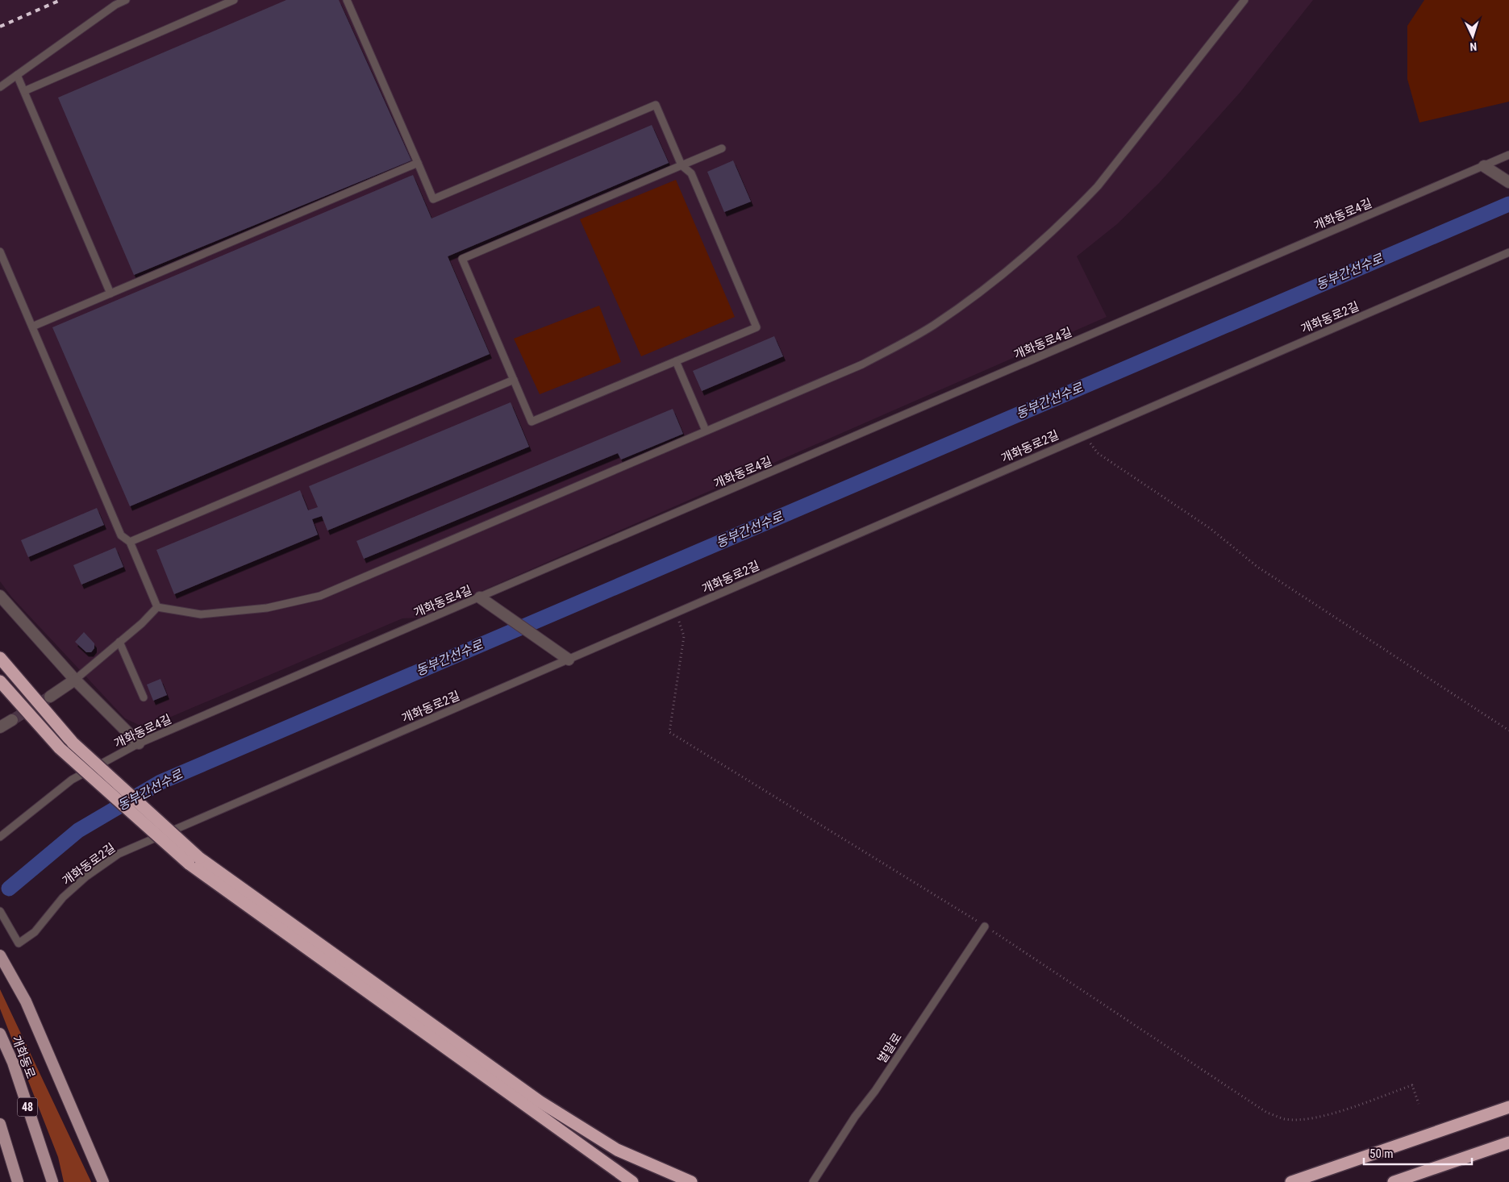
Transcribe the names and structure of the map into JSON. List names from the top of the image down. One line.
{"streets":{"main road":["개화동로","48"],"lane":["개화동로4길","개화동로2길","벌말로"]},"water":["동부간선수로"],"scale_bar":"50 m","north":"bottom"}
